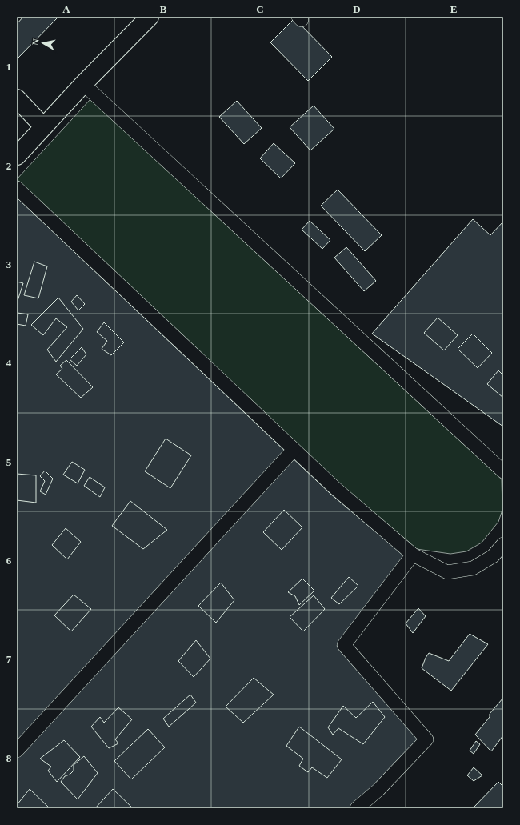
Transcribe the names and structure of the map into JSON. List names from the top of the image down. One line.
{"north":"left","grid":{"columns":["A","B","C","D","E"],"rows":["1","2","3","4","5","6","7","8"]}}
